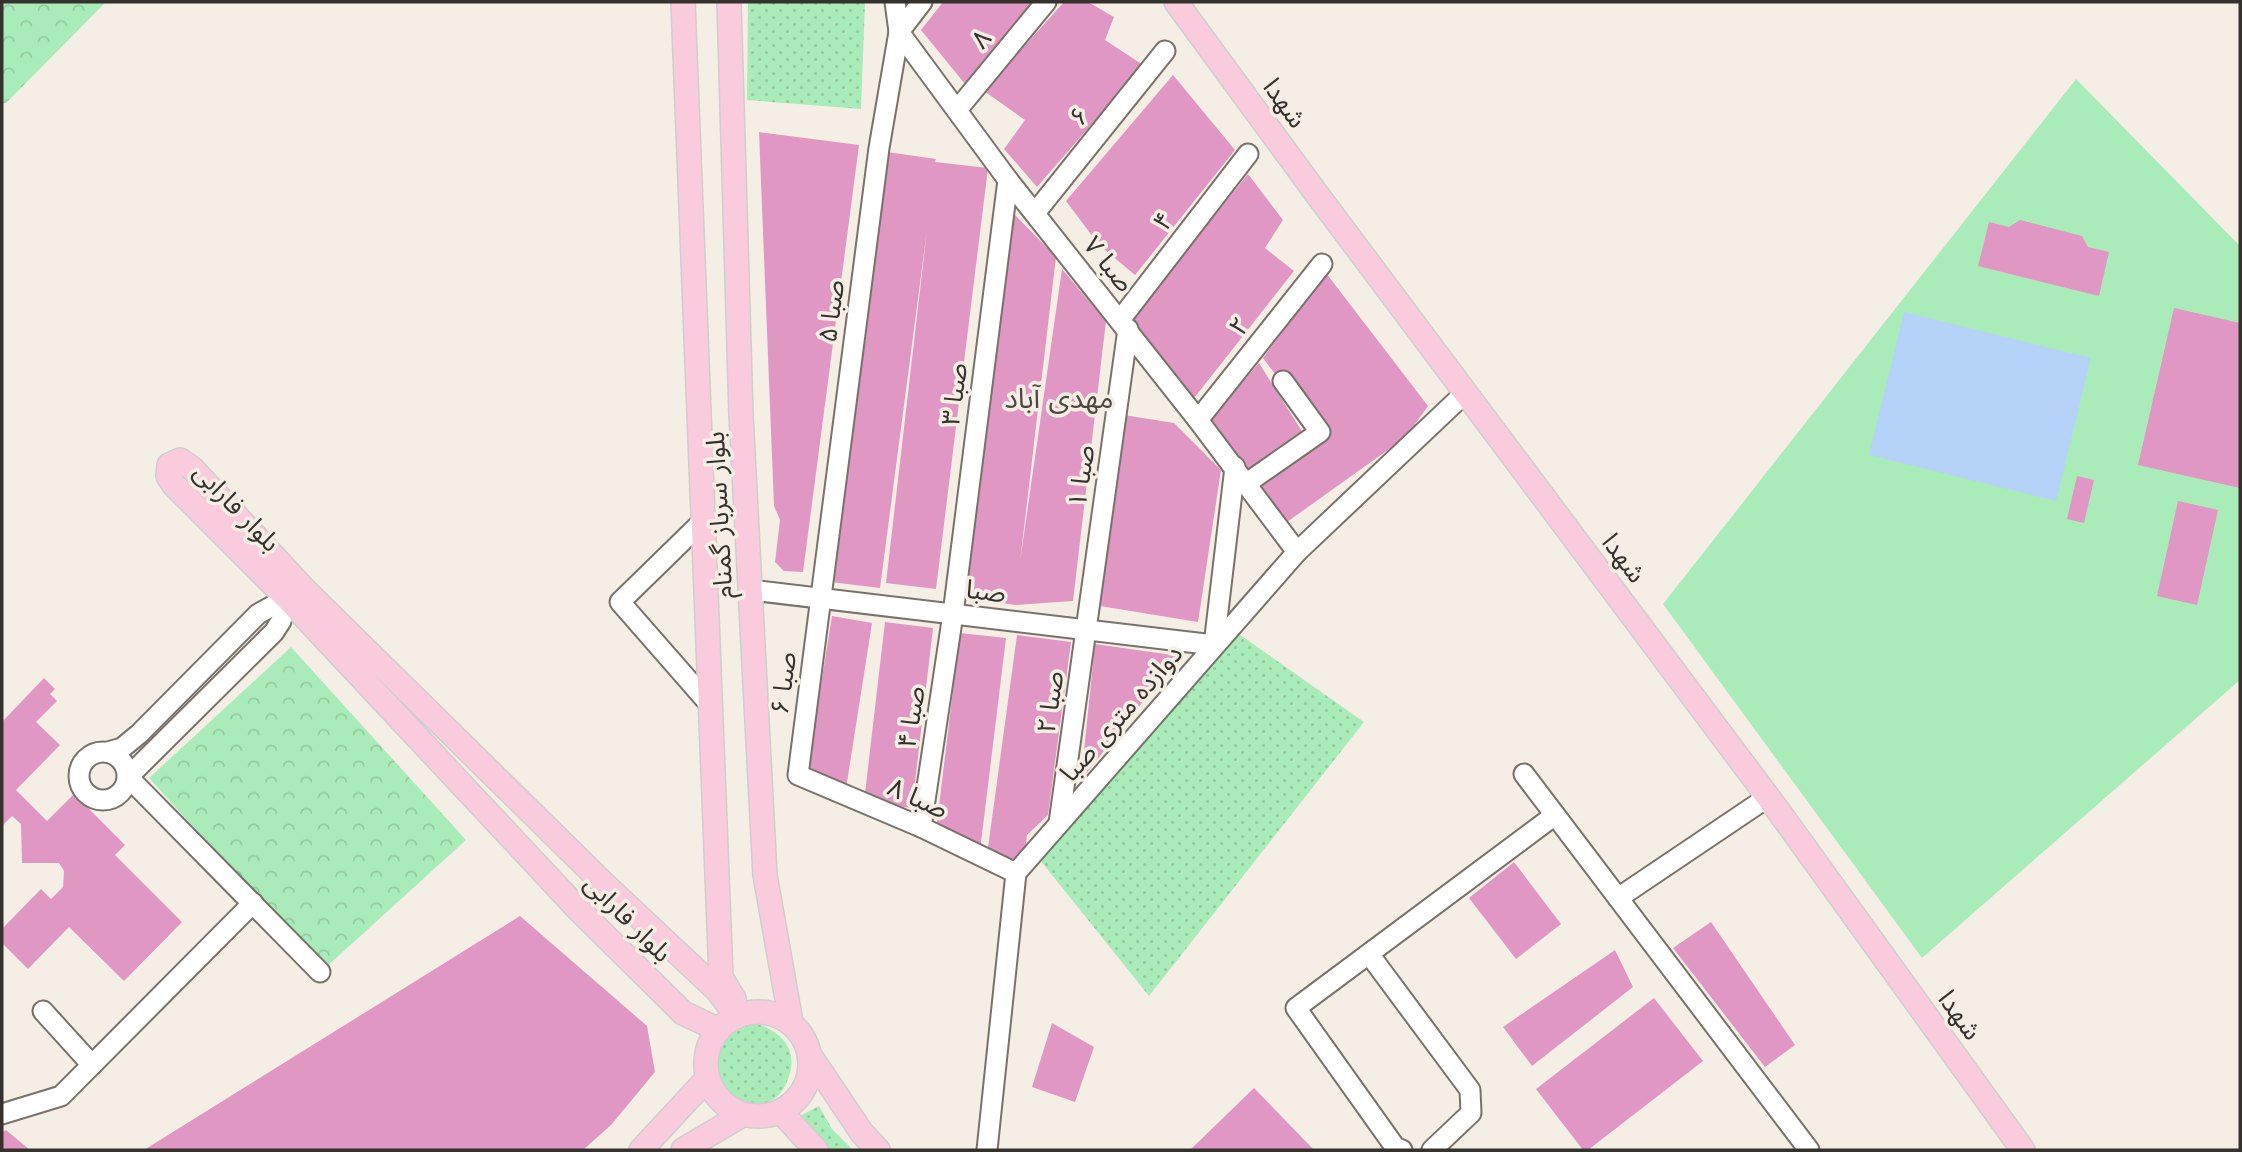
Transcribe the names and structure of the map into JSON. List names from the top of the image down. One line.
{"streets":{"main road":["شهدا","بلوار فارابی","بلوار سرباز گمنام"],"street":["۸","۶","۴","صبا ۷","صبا ۵","۲","صبا ۳","صبا ۱","صبا","صبا ۶","صبا ۲","دوازده متری صبا","صبا ۴","صبا ۸"]},"crossings":[["۸","صبا ۷"],["شهدا","دوازده متری صبا"],["۶","صبا ۷"],["۴","صبا ۷"],["۴","صبا ۱"],["صبا ۷","صبا ۵"],["صبا ۷","۲"],["صبا ۷","صبا ۳"],["صبا ۷","صبا ۱"],["صبا ۷","دوازده متری صبا"],["صبا ۵","صبا"],["صبا ۵","صبا ۶"],["صبا ۳","صبا"],["صبا ۳","صبا ۴"],["صبا ۱","صبا"],["صبا ۱","صبا ۲"],["بلوار فارابی","بلوار سرباز گمنام"],["بلوار سرباز گمنام","صبا"],["صبا","صبا ۶"],["صبا","صبا ۲"],["صبا","دوازده متری صبا"],["صبا","صبا ۴"],["صبا ۶","صبا ۸"],["صبا ۲","دوازده متری صبا"],["دوازده متری صبا","صبا ۸"],["صبا ۴","صبا ۸"]],"districts":["مهدی آباد"]}
